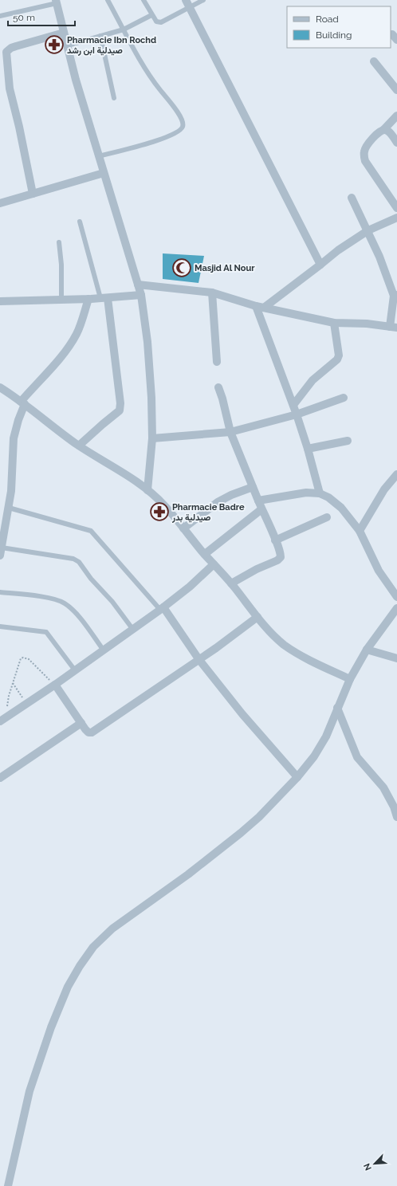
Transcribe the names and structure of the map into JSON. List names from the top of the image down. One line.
{"places":{"pharmacy":["Pharmacie Ibn Rochd صيدلية ابن رشد","Pharmacie Badre صيدلية بدر"],"mosque":["Masjid Al Nour"]},"legend":["Road","Building"],"scale_bar":"50 m","north":"bottom left"}
